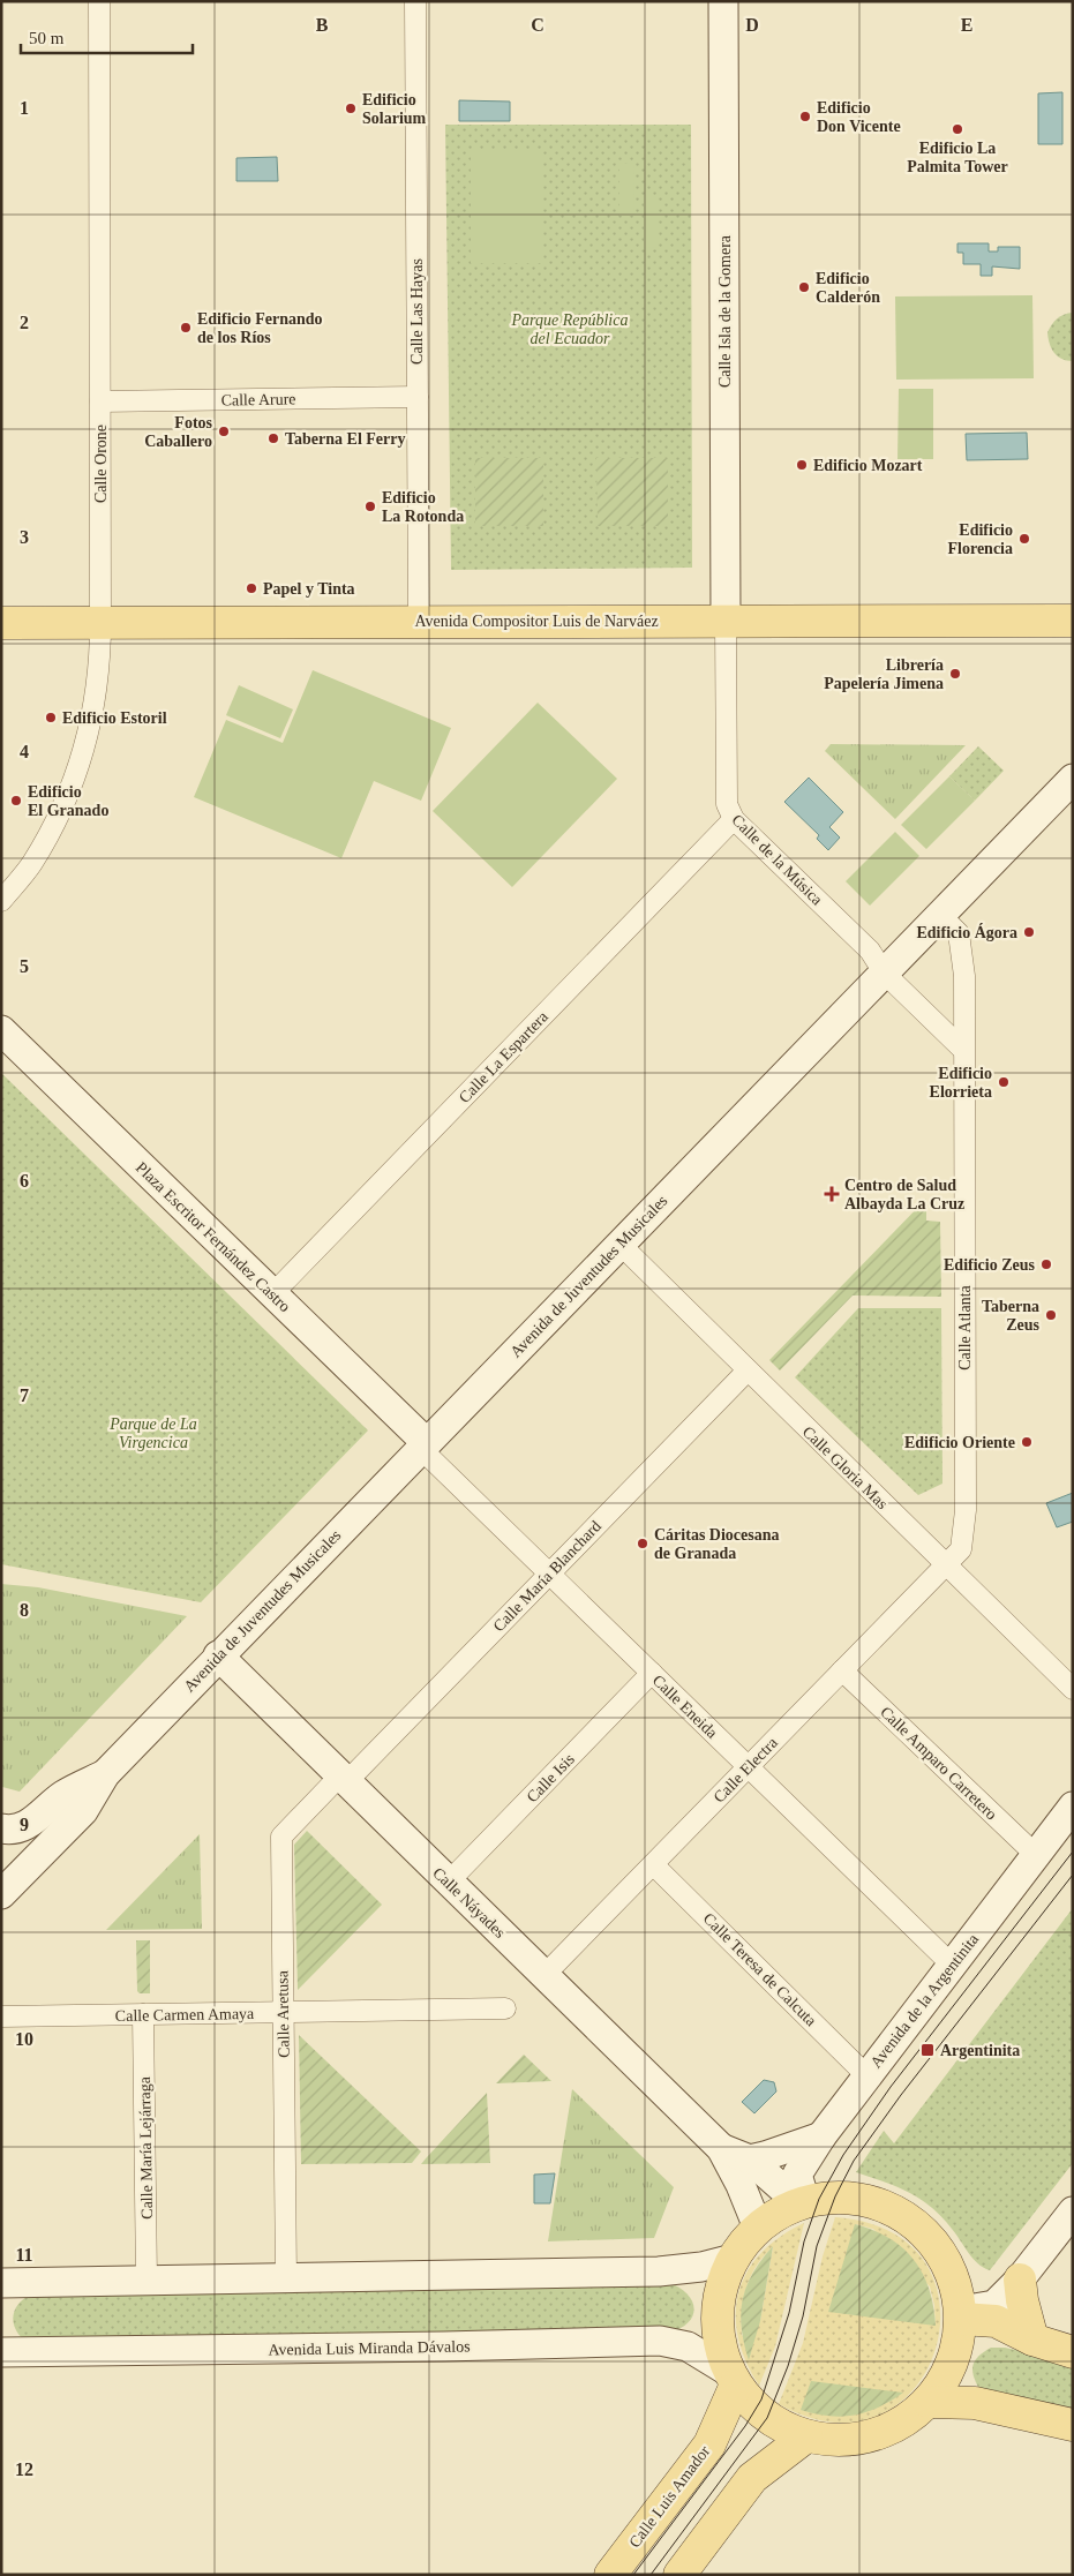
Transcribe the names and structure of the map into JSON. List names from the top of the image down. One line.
{"streets":{"main road":["Avenida Compositor Luis de Narváez","Calle Luis Amador"],"street":["Calle Las Hayas","Calle Isla de la Gomera","Calle Arure","Calle Orone","Calle de la Música","Calle La Espartera","Plaza Escritor Fernández Castro","Avenida de Juventudes Musicales","Calle Atlanta","Calle Gloria Mas","Calle María Blanchard","Calle Eneida","Calle Amparo Carretero","Calle Electra","Calle Isis","Calle Náyades","Calle Teresa de Calcuta","Avenida de la Argentinita","Calle Carmen Amaya","Calle Aretusa","Calle María Lejárraga","Avenida Luis Miranda Dávalos"]},"crossings":[["Calle Las Hayas","Calle Arure"],["Calle Las Hayas","Avenida Compositor Luis de Narváez"],["Calle Isla de la Gomera","Avenida Compositor Luis de Narváez"],["Calle Isla de la Gomera","Calle de la Música"],["Calle Arure","Calle Orone"],["Calle Orone","Avenida Compositor Luis de Narváez"],["Avenida Compositor Luis de Narváez","Calle de la Música"],["Calle de la Música","Calle La Espartera"],["Calle de la Música","Avenida de Juventudes Musicales"],["Calle La Espartera","Plaza Escritor Fernández Castro"],["Plaza Escritor Fernández Castro","Avenida de Juventudes Musicales"],["Plaza Escritor Fernández Castro","Calle Eneida"],["Avenida de Juventudes Musicales","Calle Atlanta"],["Avenida de Juventudes Musicales","Calle Gloria Mas"],["Avenida de Juventudes Musicales","Calle Eneida"],["Avenida de Juventudes Musicales","Calle Náyades"],["Calle Atlanta","Calle Gloria Mas"],["Calle Atlanta","Calle Electra"],["Calle Gloria Mas","Calle María Blanchard"],["Calle Gloria Mas","Calle Electra"],["Calle María Blanchard","Calle Eneida"],["Calle María Blanchard","Calle Náyades"],["Calle María Blanchard","Calle Aretusa"],["Calle Eneida","Calle Electra"],["Calle Eneida","Calle Isis"],["Calle Eneida","Avenida de la Argentinita"],["Calle Amparo Carretero","Calle Electra"],["Calle Amparo Carretero","Avenida de la Argentinita"],["Calle Electra","Calle Náyades"],["Calle Electra","Calle Teresa de Calcuta"],["Calle Isis","Calle Náyades"],["Calle Náyades","Avenida de la Argentinita"],["Calle Náyades","Calle Aretusa"],["Calle Teresa de Calcuta","Avenida de la Argentinita"],["Calle Carmen Amaya","Calle Aretusa"],["Calle Carmen Amaya","Calle María Lejárraga"],["Avenida Luis Miranda Dávalos","Calle Luis Amador"]],"parks":["Parque República del Ecuador","Parque de La Virgencica"],"places":{"other":["Edificio Solarium","Edificio Don Vicente","Edificio La Palmita Tower","Edificio Calderón","Edificio Fernando de los Ríos","Fotos Caballero","Taberna El Ferry","Edificio Mozart","Edificio La Rotonda","Edificio Florencia","Papel y Tinta","Librería Papelería Jimena","Edificio Estoril","Edificio El Granado","Edificio Ágora","Edificio Elorrieta","Edificio Zeus","Taberna Zeus","Edificio Oriente","Cáritas Diocesana de Granada"],"health":["Centro de Salud Albayda La Cruz"],"transit":["Argentinita"]},"scale_bar":"50 m","grid":{"columns":["B","C","D","E"],"rows":["1","2","3","4","5","6","7","8","9","10","11","12"]}}
